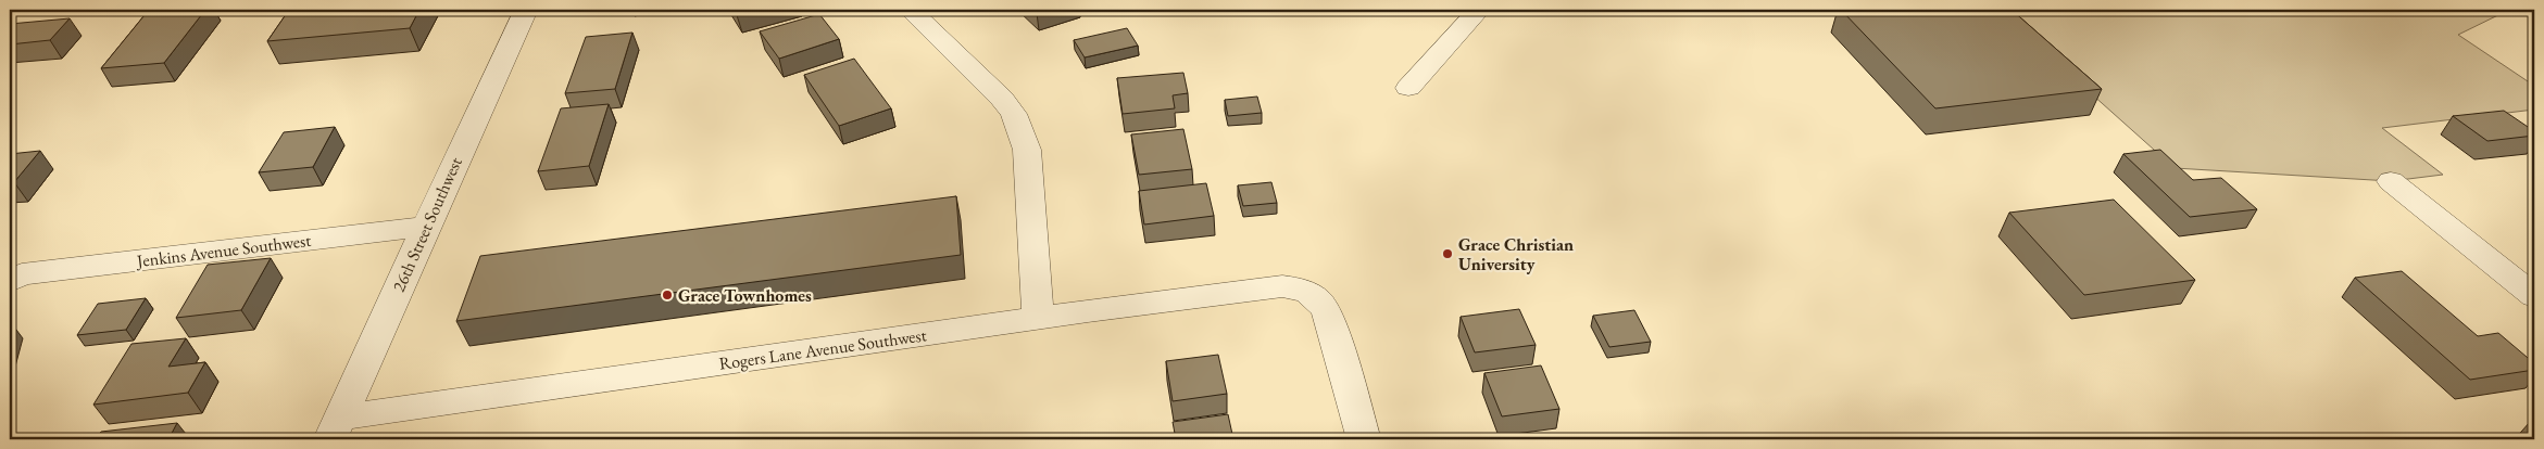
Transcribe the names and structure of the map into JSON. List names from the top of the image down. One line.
{"streets":{"street":["26th Street Southwest","Jenkins Avenue Southwest","Rogers Lane Avenue Southwest"]},"crossings":[["26th Street Southwest","Jenkins Avenue Southwest"],["26th Street Southwest","Rogers Lane Avenue Southwest"]],"places":["Grace Christian University","Grace Townhomes"]}
